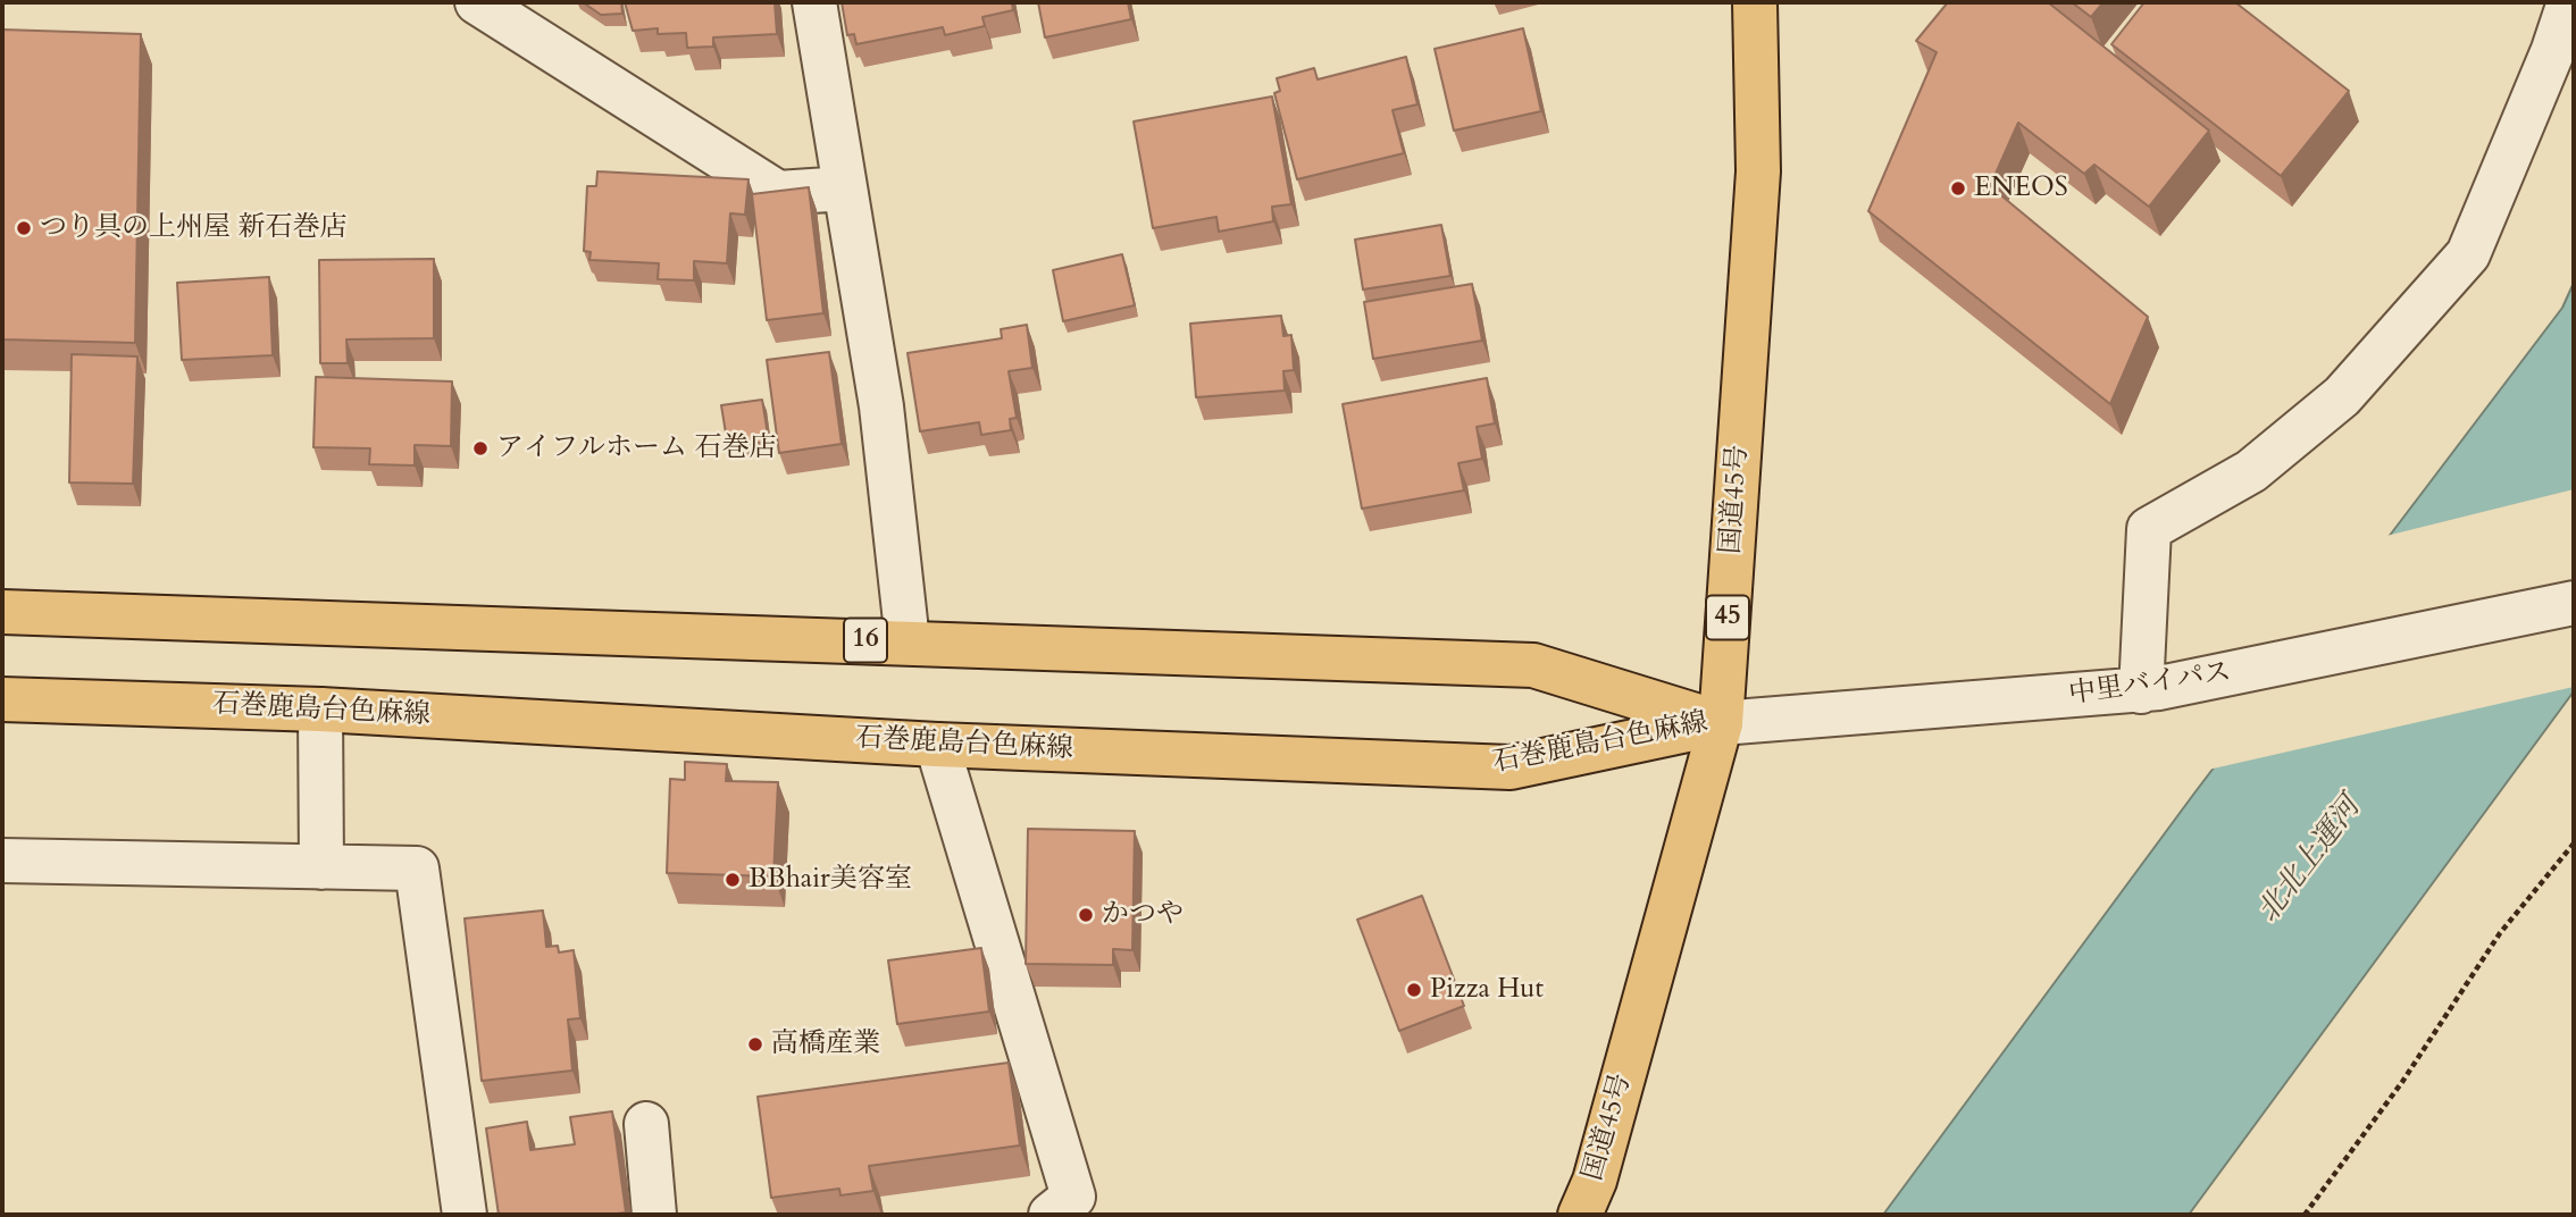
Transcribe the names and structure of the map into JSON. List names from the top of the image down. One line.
{"streets":{"main road":["国道45号","45","16","石巻鹿島台色麻線"],"street":["中里バイパス"]},"crossings":[["国道45号","中里バイパス"],["国道45号","石巻鹿島台色麻線"],["中里バイパス","石巻鹿島台色麻線"]],"water":["北北上運河"],"places":["ENEOS","つり具の上州屋 新石巻店","アイフルホーム 石巻店","BBhair美容室","かつや","Pizza Hut","高橋産業"]}
